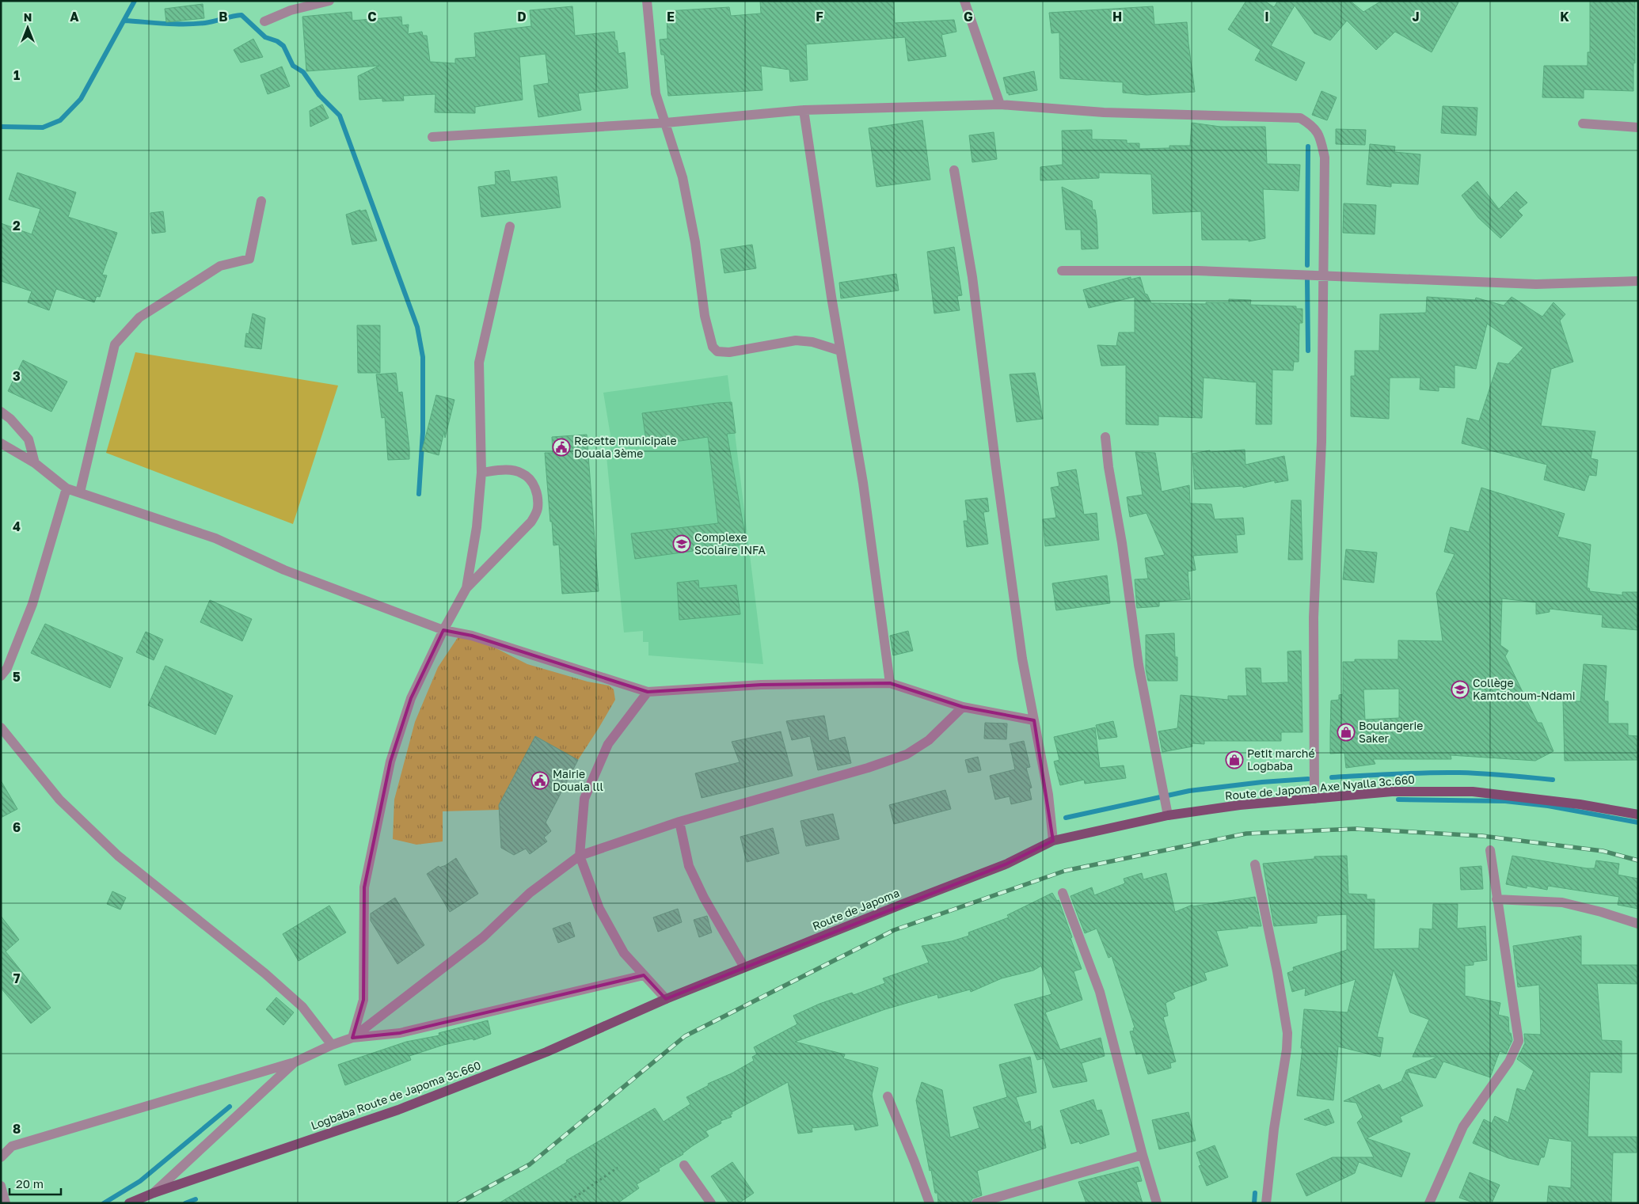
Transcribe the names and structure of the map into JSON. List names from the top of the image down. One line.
{"streets":{"main road":["Route de Japoma Axe Nyalla 3c.660","Route de Japoma","Logbaba Route de Japoma 3c.660"]},"crossings":[["Route de Japoma Axe Nyalla 3c.660","Route de Japoma"],["Route de Japoma","Logbaba Route de Japoma 3c.660"]],"places":{"public building":["Recette municipale Douala 3ème","Mairie Douala lll"],"school or university":["Complexe Scolaire INFA","Collège Kamtchoum-Ndami"],"shop":["Boulangerie Saker","Petit marché Logbaba"]},"scale_bar":"20 m","north":"top","grid":{"columns":["A","B","C","D","E","F","G","H","I","J","K"],"rows":["1","2","3","4","5","6","7","8"]}}
